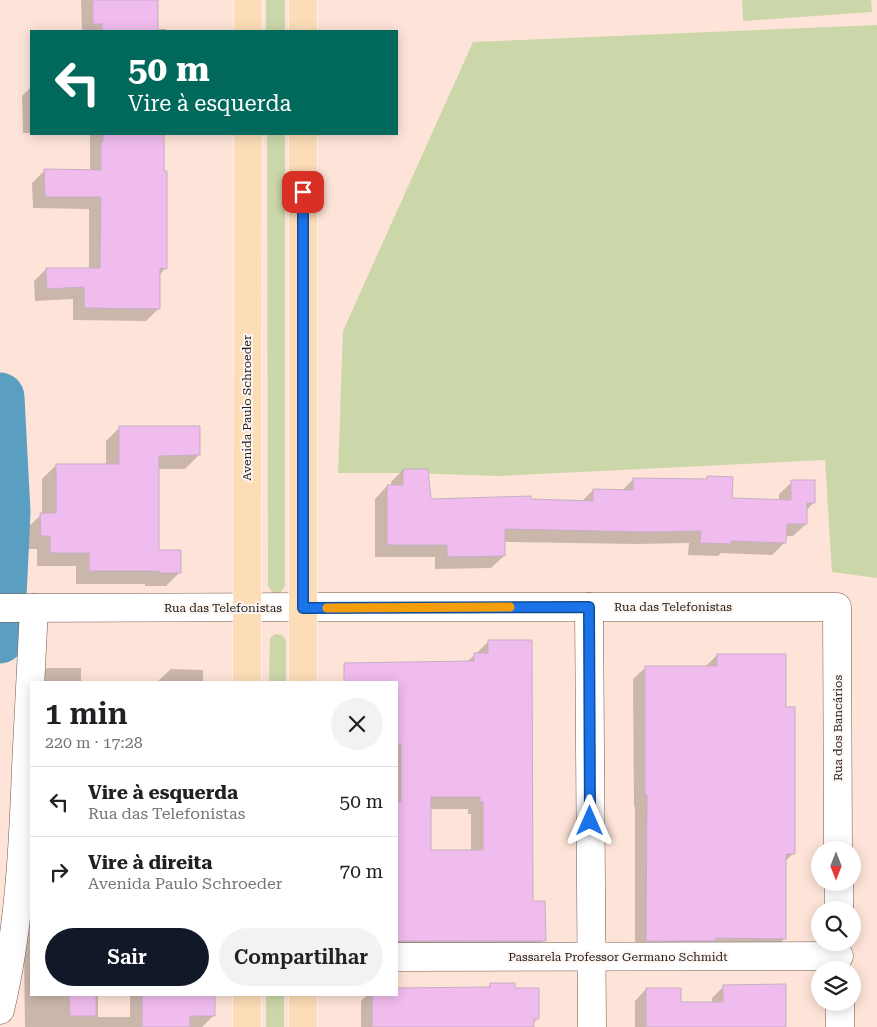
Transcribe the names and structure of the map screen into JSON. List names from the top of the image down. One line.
{"streets":{"main road":["Avenida Paulo Schroeder"],"street":["Rua das Telefonistas","Rua dos Bancários","Passarela Professor Germano Schmidt"]},"crossings":[["Avenida Paulo Schroeder","Rua das Telefonistas"],["Rua das Telefonistas","Rua dos Bancários"]],"north":"bottom","page":{"turn":["50 m","Vire à esquerda"],"heading":["1 min","220 m · 17:28"],"list":[{"name":"Vire à esquerda","note":"Rua das Telefonistas","value":"50 m"},{"name":"Vire à direita","note":"Avenida Paulo Schroeder","value":"70 m"}],"buttons":["Sair","Compartilhar"]}}
